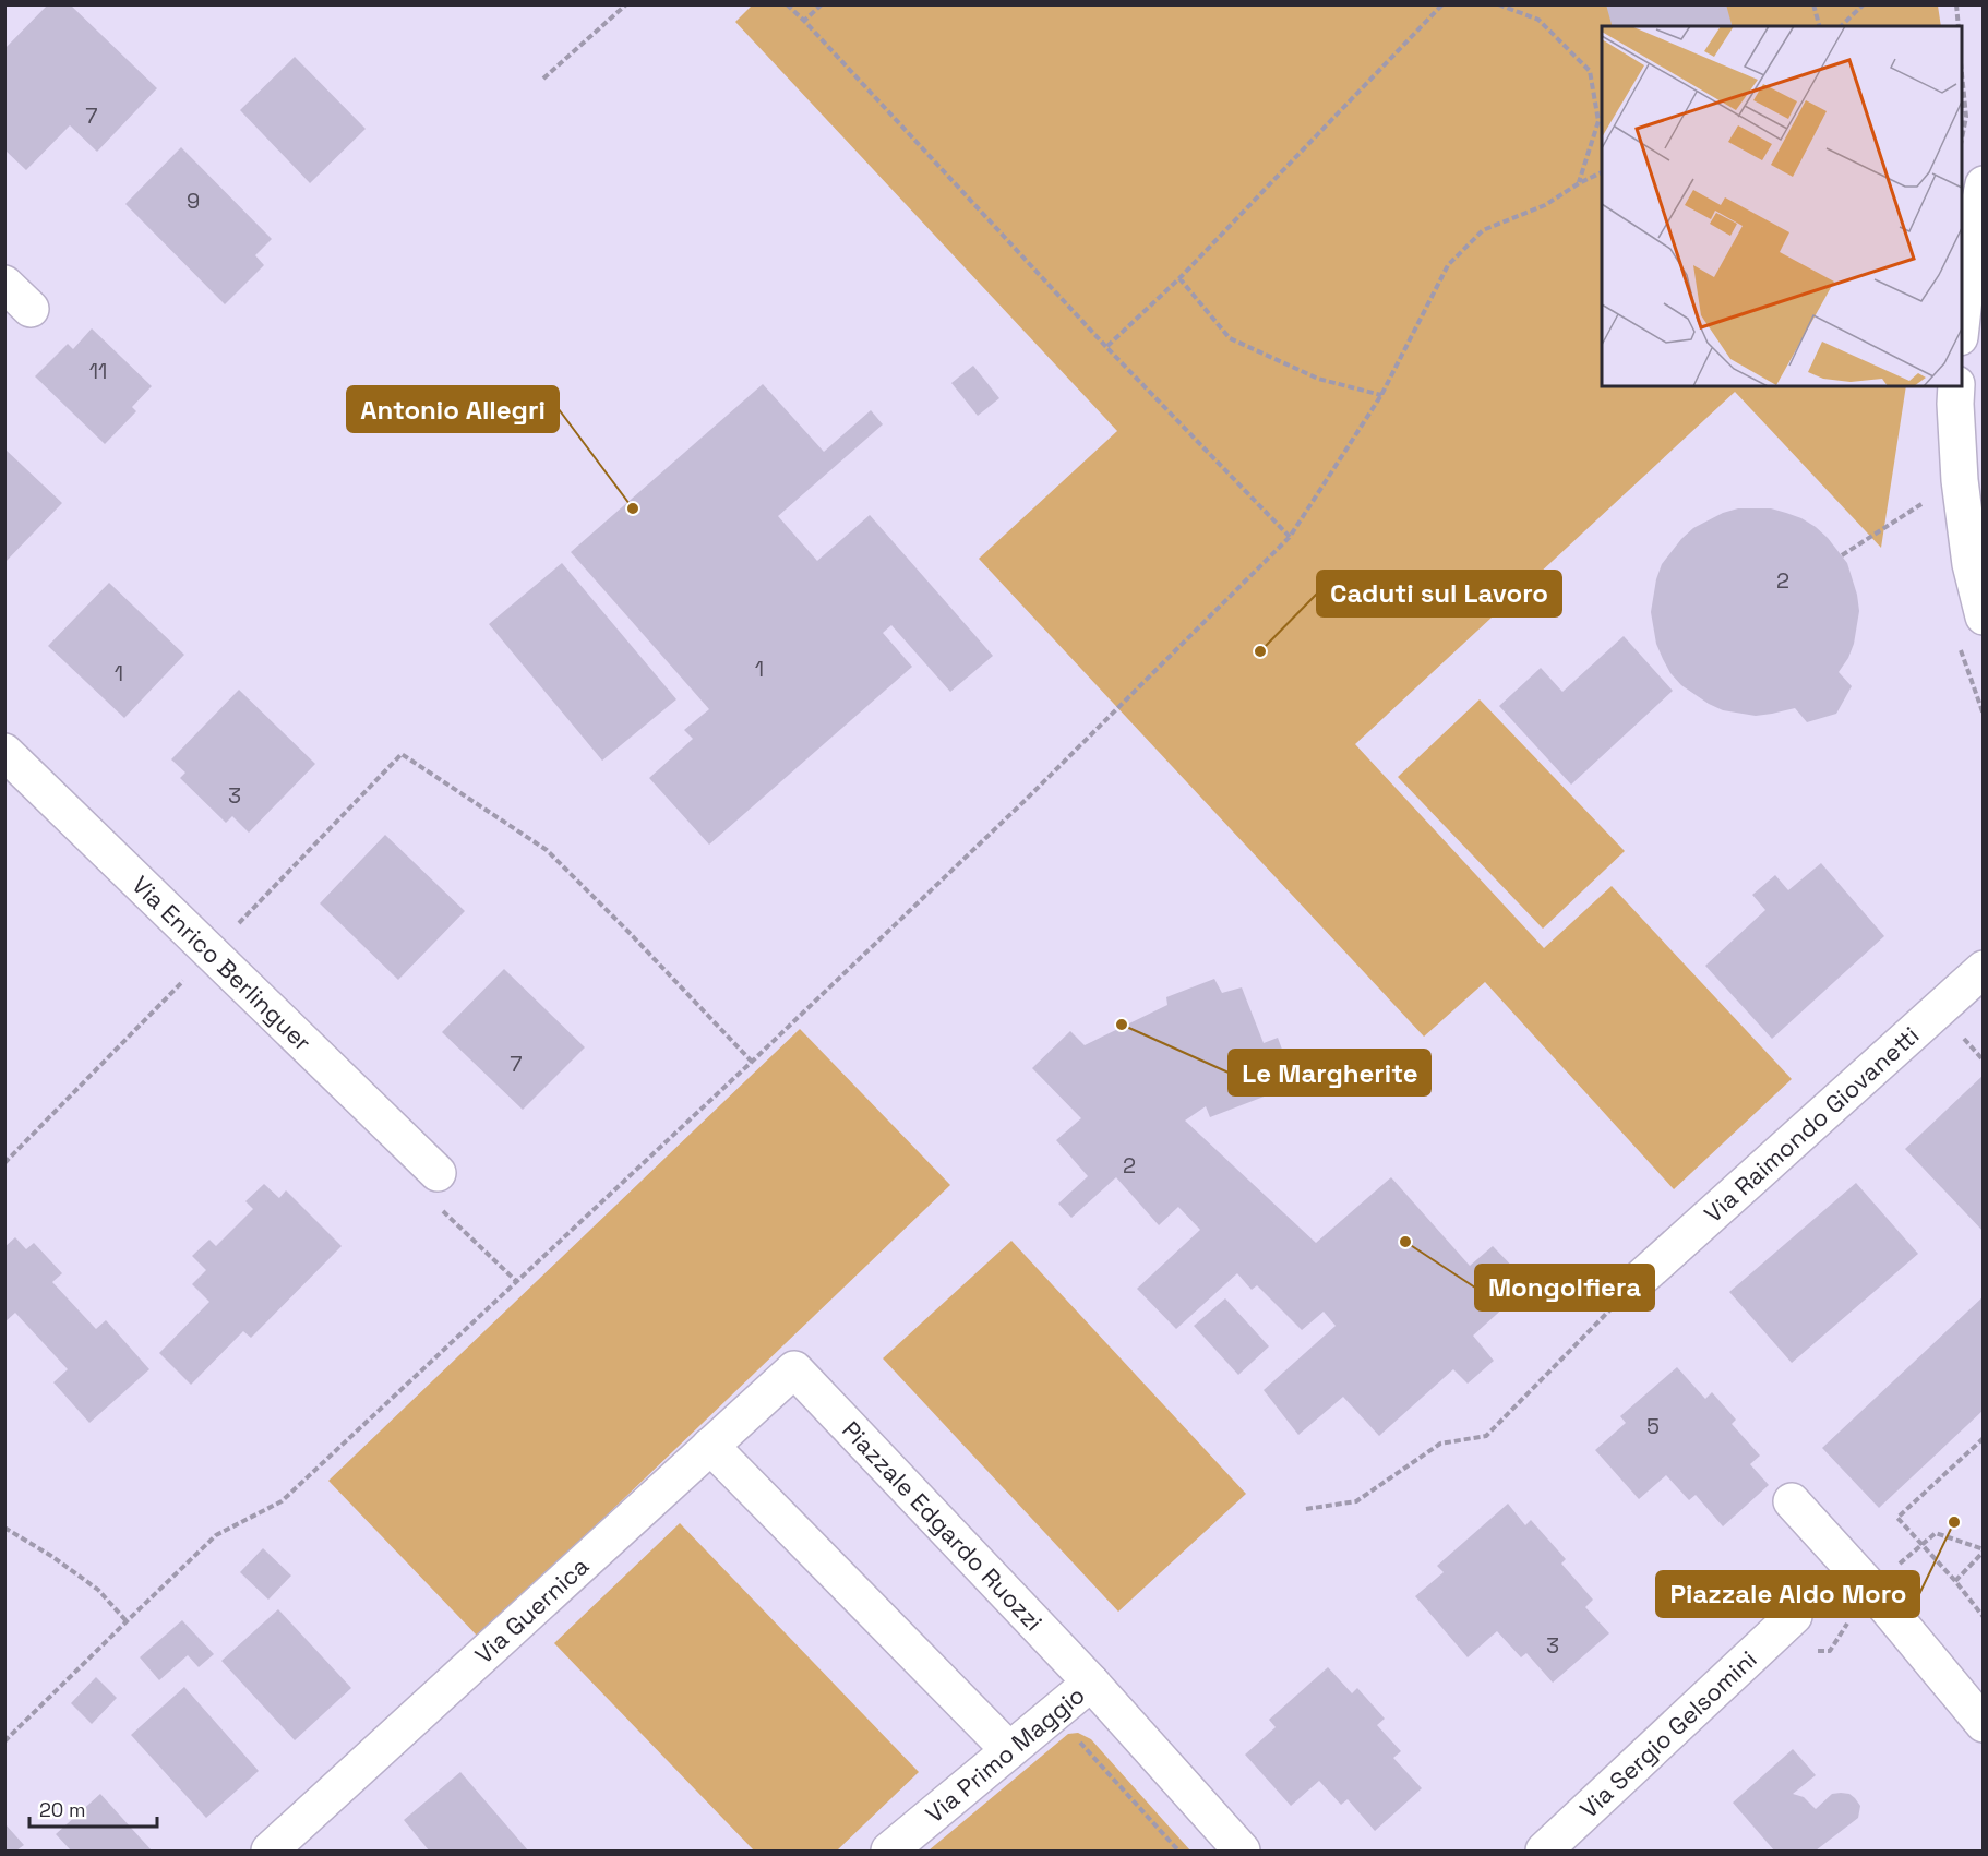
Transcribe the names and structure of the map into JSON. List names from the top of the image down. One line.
{"streets":{"street":["Via Enrico Berlinguer","Via Raimondo Giovanetti","Piazzale Edgardo Ruozzi","Via Guernica","Via Sergio Gelsomini","Via Primo Maggio"]},"crossings":[["Piazzale Edgardo Ruozzi","Via Guernica"],["Piazzale Edgardo Ruozzi","Via Primo Maggio"]],"places":["Antonio Allegri","Caduti sul Lavoro","Le Margherite","Mongolfiera","Piazzale Aldo Moro"],"house_numbers":["7","9","11","2","1","1","3","7","2","5","3"],"scale_bar":"20 m"}
